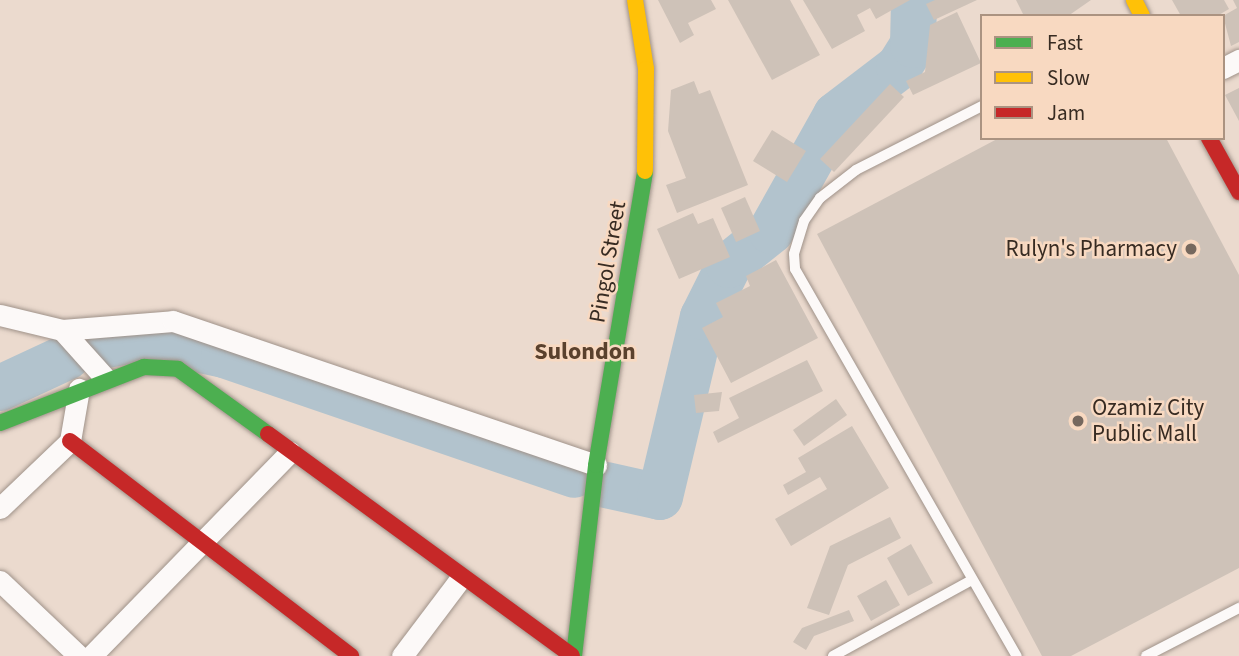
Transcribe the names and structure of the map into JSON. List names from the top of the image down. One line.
{"streets":{"street":["Pingol Street"]},"districts":["Sulondon"],"places":["Rulyn's Pharmacy","Ozamiz City Public Mall"],"legend":["Fast","Slow","Jam"]}
